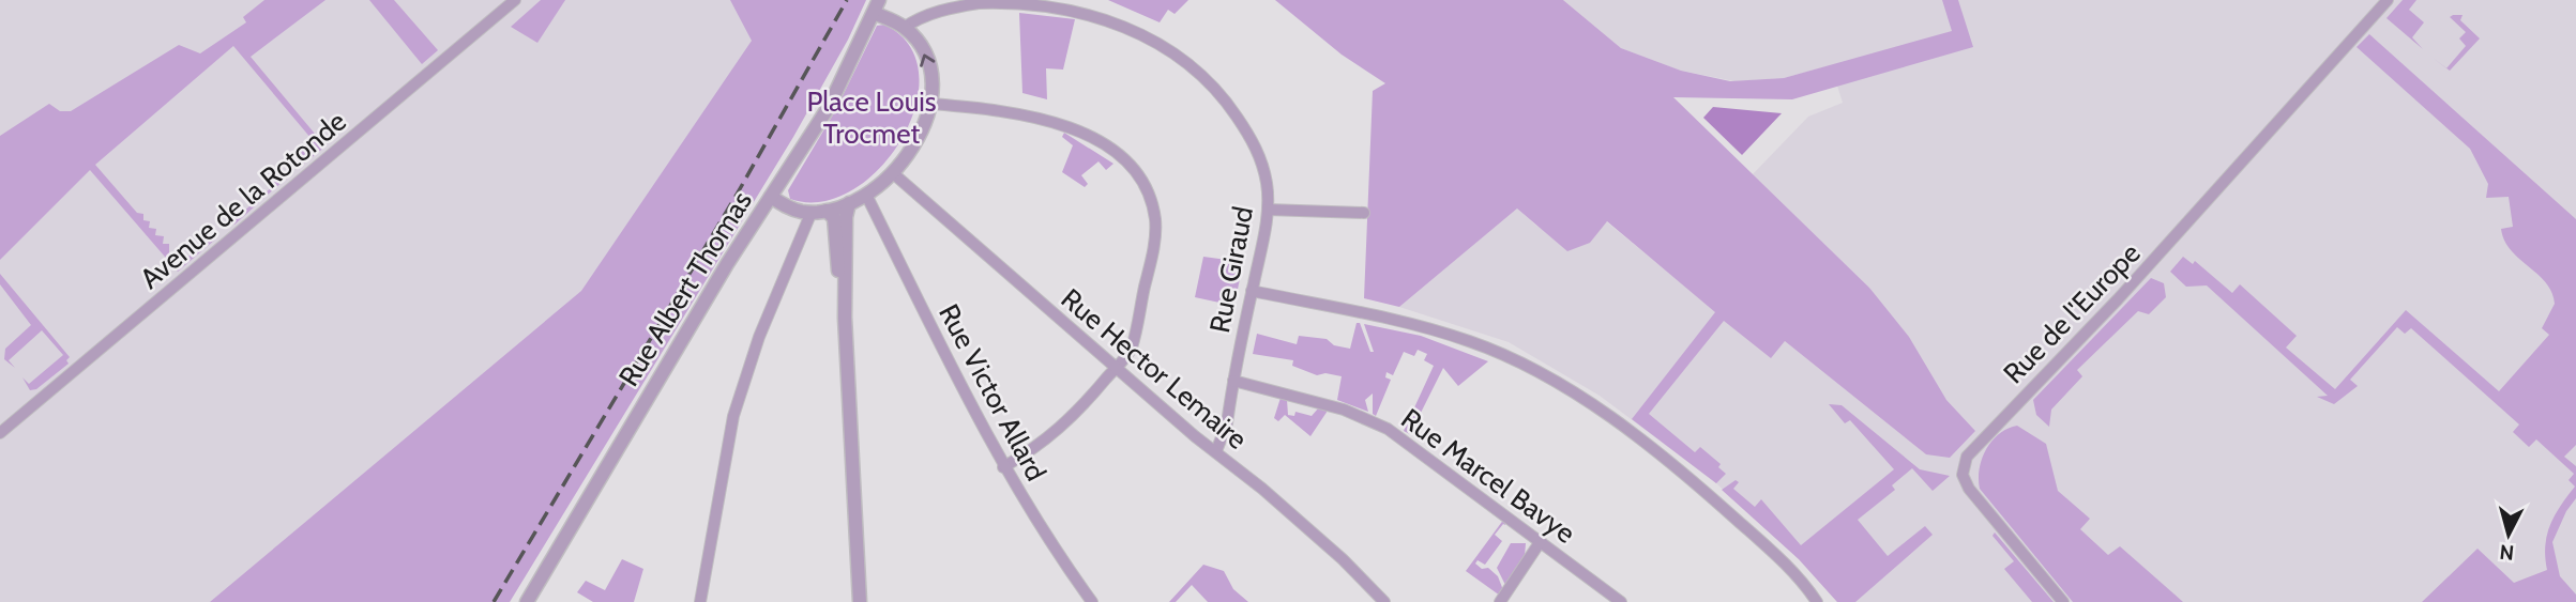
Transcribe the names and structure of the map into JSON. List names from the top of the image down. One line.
{"streets":{"street":["Avenue de la Rotonde","Rue Giraud","Rue Albert Thomas","Rue de l'Europe","Rue Hector Lemaire","Rue Victor Allard","Rue Marcel Bavye"]},"crossings":[["Rue Giraud","Rue Hector Lemaire"],["Rue Giraud","Rue Marcel Bavye"]],"parks":["Place Louis Trocmet"],"north":"bottom"}
